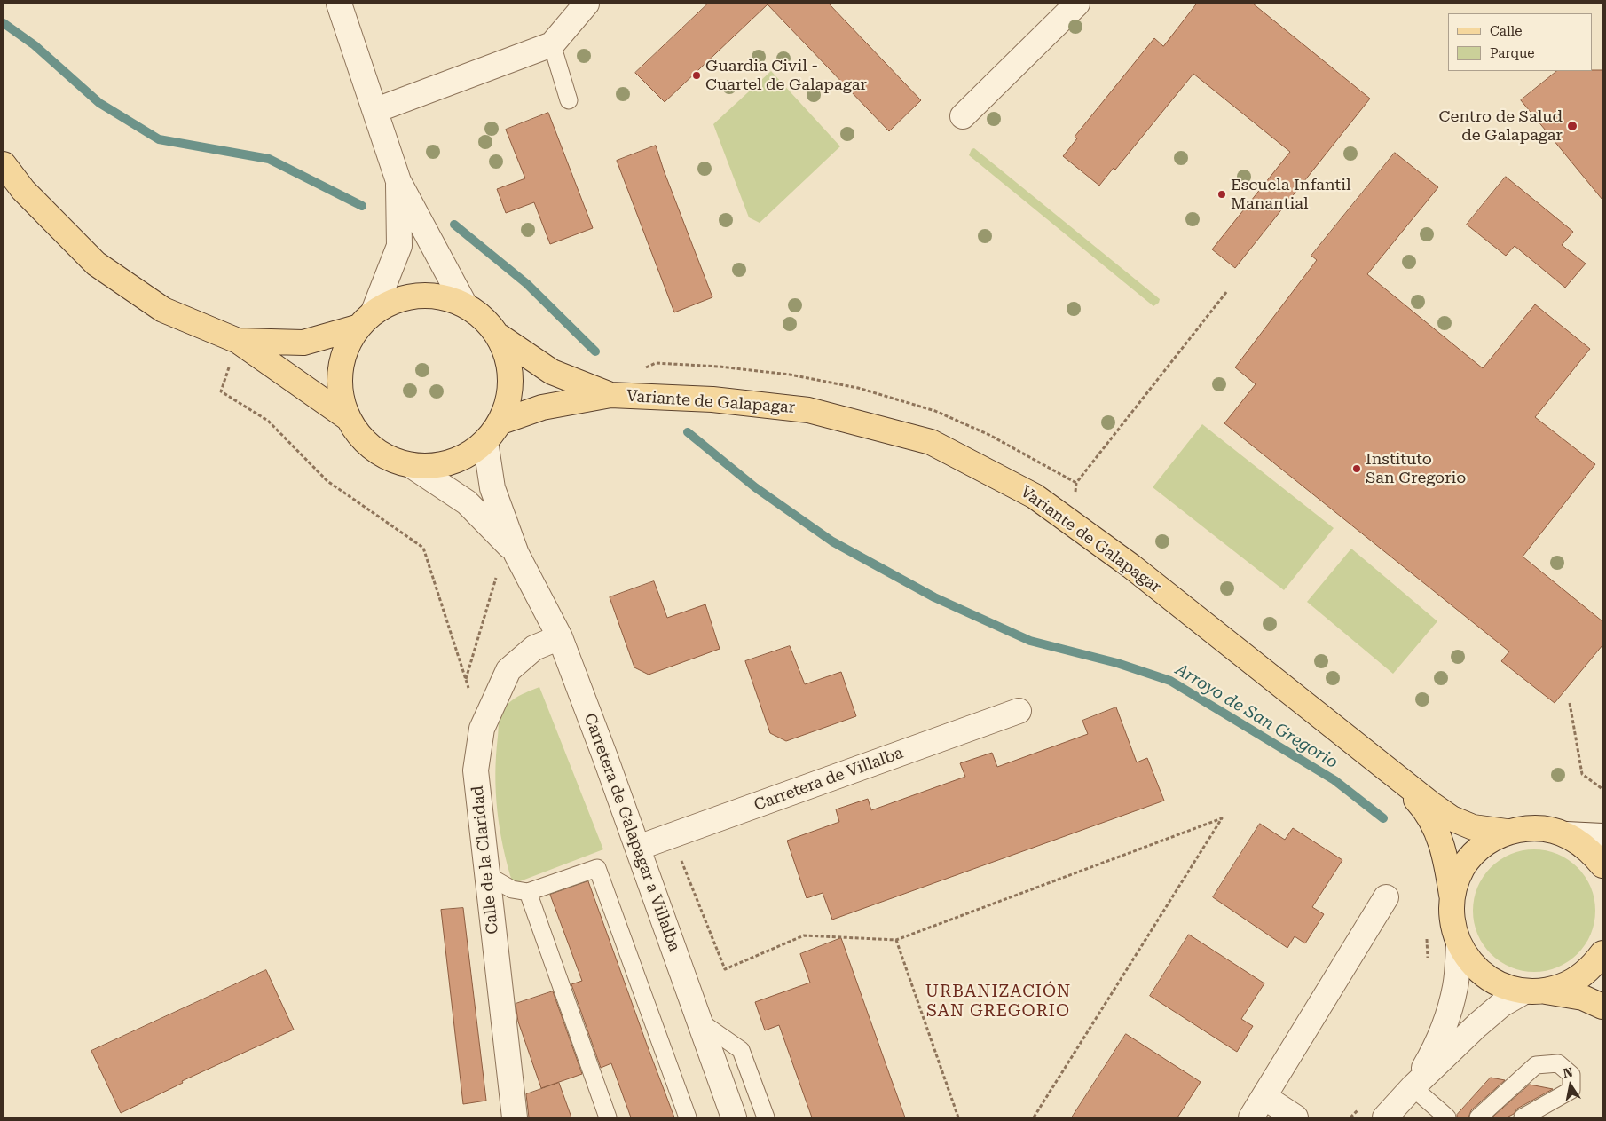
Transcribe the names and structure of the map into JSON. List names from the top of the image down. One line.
{"streets":{"main road":["Variante de Galapagar"],"street":["Carretera de Villalba","Carretera de Galapagar a Villalba","Calle de la Claridad"]},"crossings":[["Carretera de Villalba","Carretera de Galapagar a Villalba"],["Carretera de Galapagar a Villalba","Calle de la Claridad"]],"districts":["URBANIZACIÓN SAN GREGORIO"],"water":["Arroyo de San Gregorio"],"places":["Guardia Civil - Cuartel de Galapagar","Centro de Salud de Galapagar","Escuela Infantil Manantial","Instituto San Gregorio"],"legend":["Calle","Parque"],"north":"top"}
